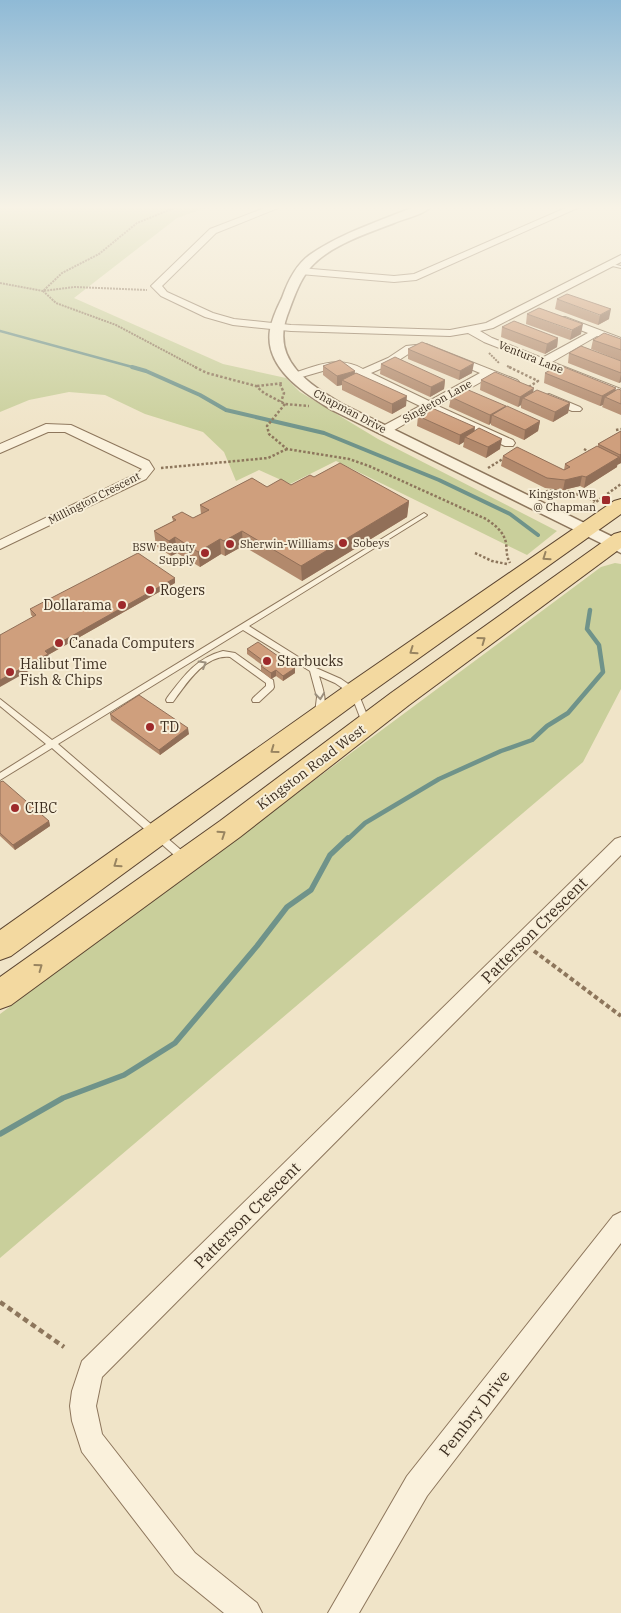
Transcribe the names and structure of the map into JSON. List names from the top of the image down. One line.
{"streets":{"main road":["Kingston Road West"],"street":["Ventura Lane","Singleton Lane","Chapman Drive","Millington Crescent","Patterson Crescent","Pembry Drive"]},"crossings":[["Singleton Lane","Chapman Drive"],["Chapman Drive","Kingston Road West"]],"places":{"transit":["Kingston WB @ Chapman"],"other":["Sobeys","Sherwin-Williams","BSW Beauty Supply","Rogers","Dollarama","Canada Computers","Starbucks","Halibut Time Fish & Chips","TD","CIBC"]}}
